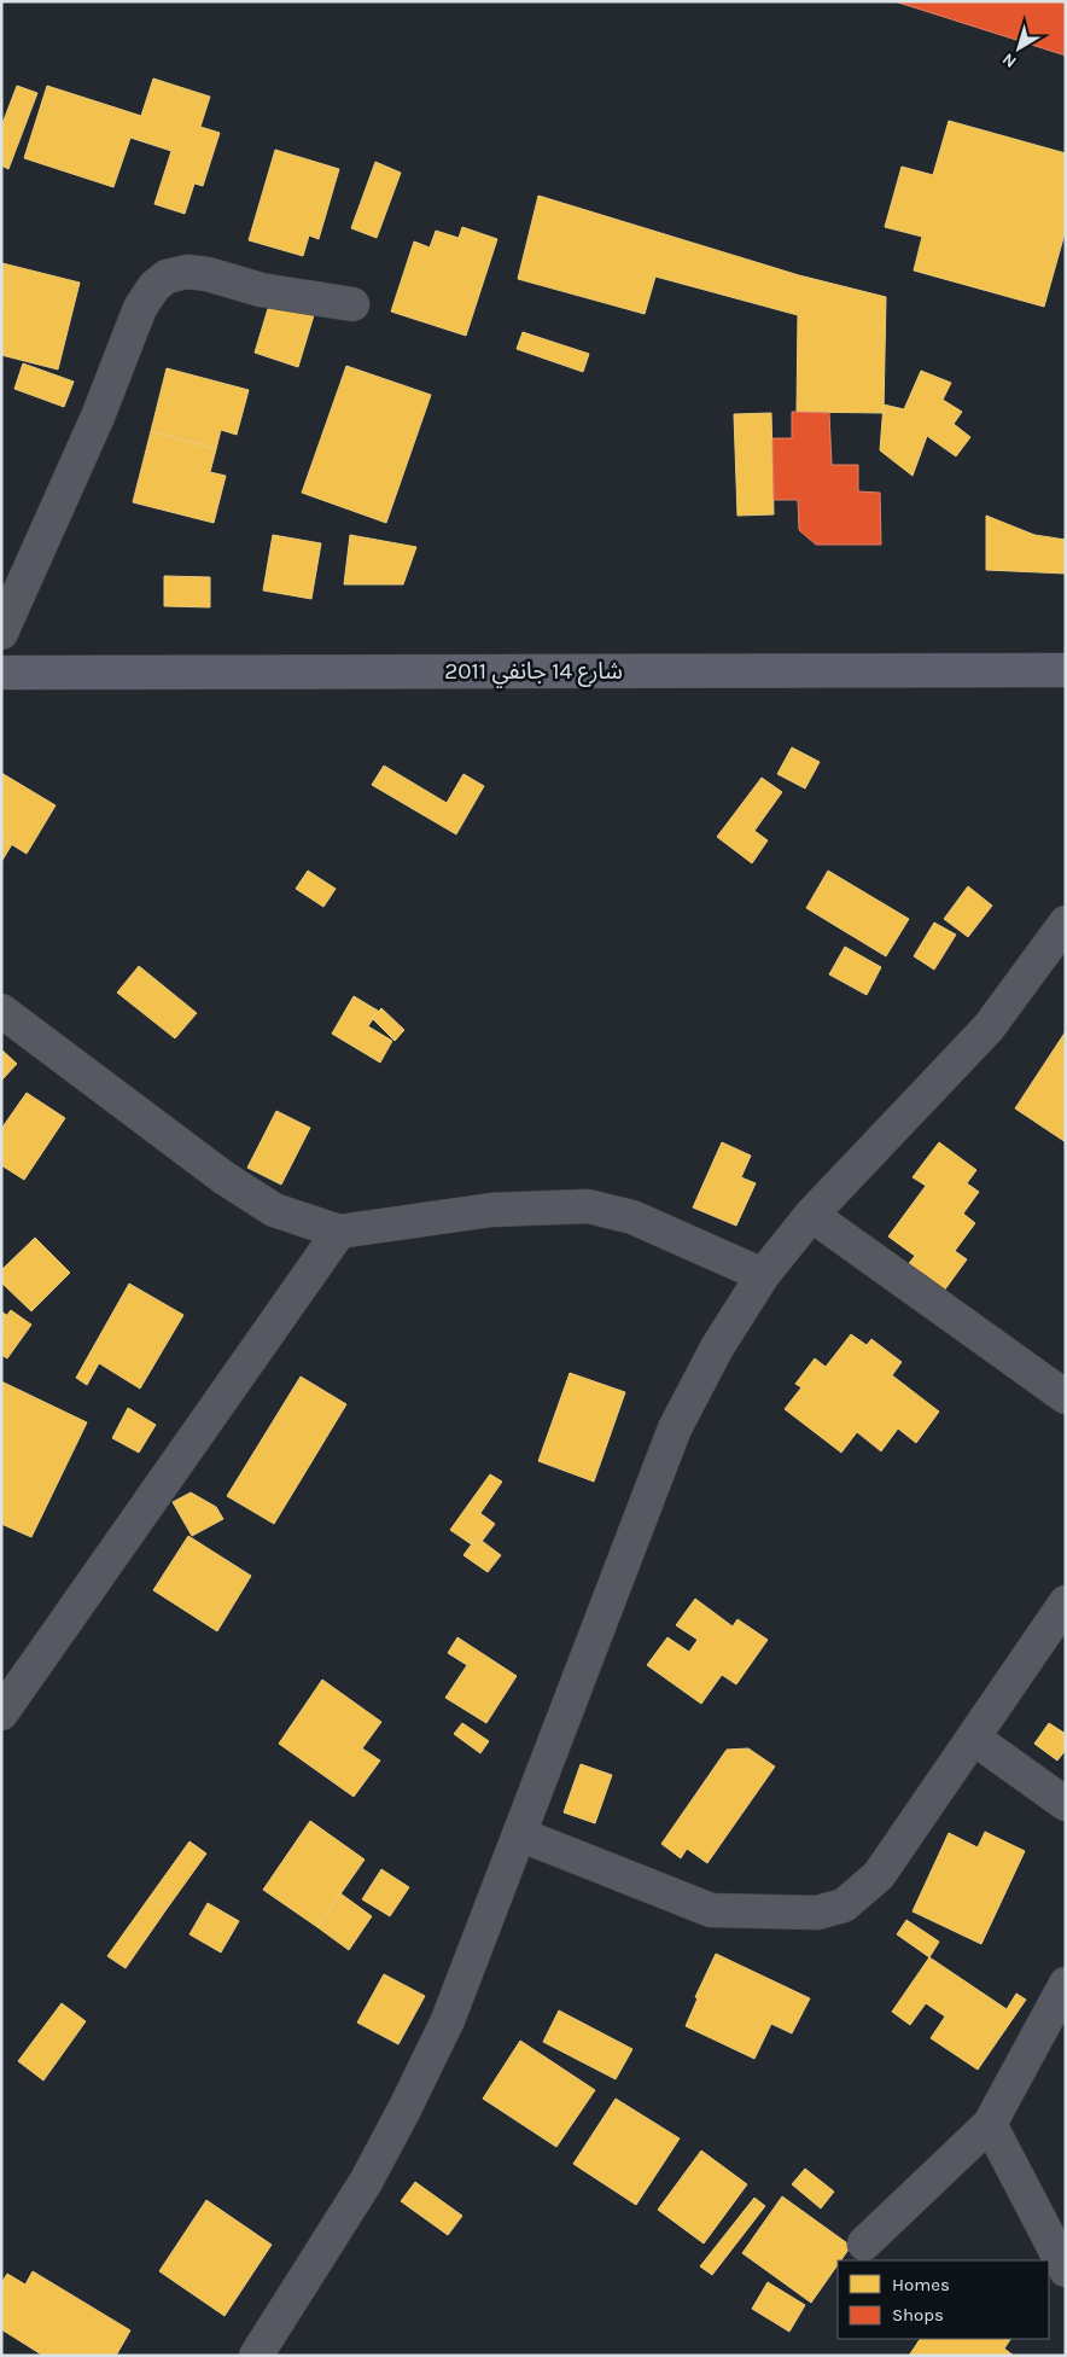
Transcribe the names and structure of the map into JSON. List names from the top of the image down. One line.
{"streets":{"main road":["شارع 14 جانفي 2011"]},"legend":["Homes","Shops"],"north":"bottom left"}
